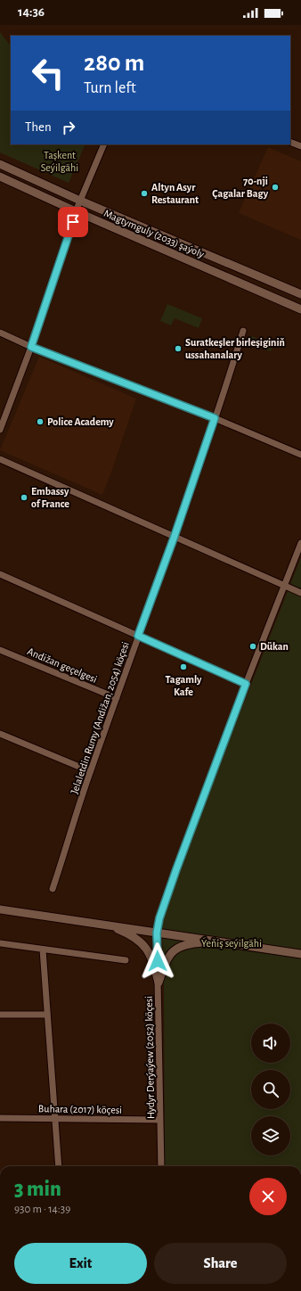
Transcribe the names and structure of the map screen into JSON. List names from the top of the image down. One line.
{"streets":{"main road":["Magtymguly (2033) şaýoly"],"street":["Andižan geçelgesi","Jelaletdin Rumy (Andižan, 2054) köçesi","Hydyr Derýaýew (2052) köçesi","Buhara (2017) köçesi"]},"crossings":[["Andižan geçelgesi","Jelaletdin Rumy (Andižan, 2054) köçesi"],["Hydyr Derýaýew (2052) köçesi","Buhara (2017) köçesi"]],"parks":["Taşkent Seýilgähi","Ýeňiş seýilgähi"],"places":["70-nji Çagalar Bagy","Altyn Asyr Restaurant","Suratkeşler birleşiginiň ussahanalary","Police Academy","Embassy of France","Dükan","Tagamly Kafe"],"page":{"status":"14:36","turn":["280 m","Turn left"],"then":"Then","heading":["3 min","930 m · 14:39"],"buttons":["Exit","Share"]}}
